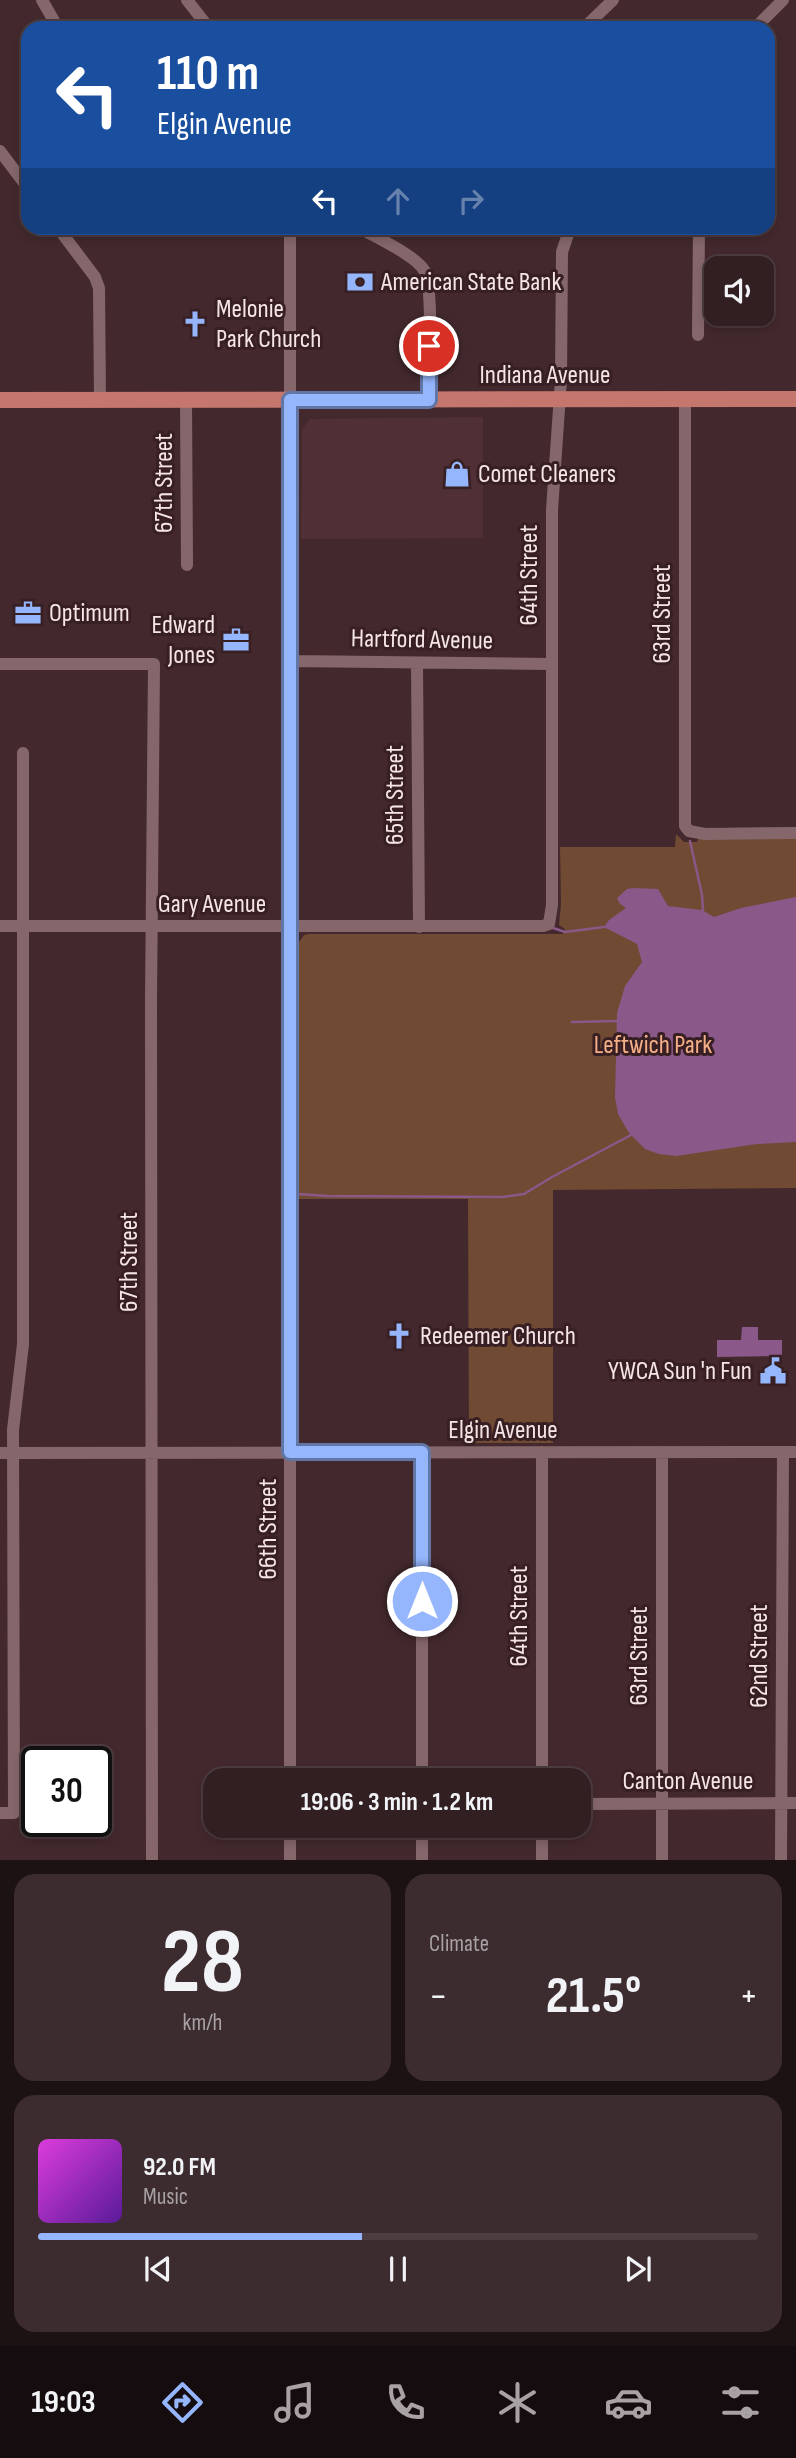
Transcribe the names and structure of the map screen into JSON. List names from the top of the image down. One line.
{"streets":{"main road":["Indiana Avenue"],"street":["67th Street","64th Street","63rd Street","Hartford Avenue","65th Street","Gary Avenue","Elgin Avenue","66th Street","62nd Street","Canton Avenue"]},"crossings":[["Indiana Avenue","67th Street"],["Indiana Avenue","64th Street"],["Indiana Avenue","63rd Street"],["Indiana Avenue","66th Street"],["67th Street","Gary Avenue"],["67th Street","Elgin Avenue"],["64th Street","Hartford Avenue"],["64th Street","Gary Avenue"],["64th Street","Elgin Avenue"],["63rd Street","Elgin Avenue"],["63rd Street","Canton Avenue"],["Hartford Avenue","65th Street"],["Hartford Avenue","66th Street"],["65th Street","Gary Avenue"],["Gary Avenue","66th Street"],["Elgin Avenue","66th Street"],["Elgin Avenue","62nd Street"],["62nd Street","Canton Avenue"]],"parks":["Leftwich Park"],"places":{"bank":["American State Bank"],"church":["Melonie Park Church","Redeemer Church"],"shop":["Comet Cleaners"],"office":["Optimum","Edward Jones"],"public building":["YWCA Sun 'n Fun"]},"page":{"turn":["110 m","Elgin Avenue"],"limit":"30","trip":"19:06 · 3 min · 1.2 km","tile":[["28","km/h"],"Climate"],"heat":["−","21.5°","+"],"song":["92.0 FM","Music"],"tabs":"19:03"}}
